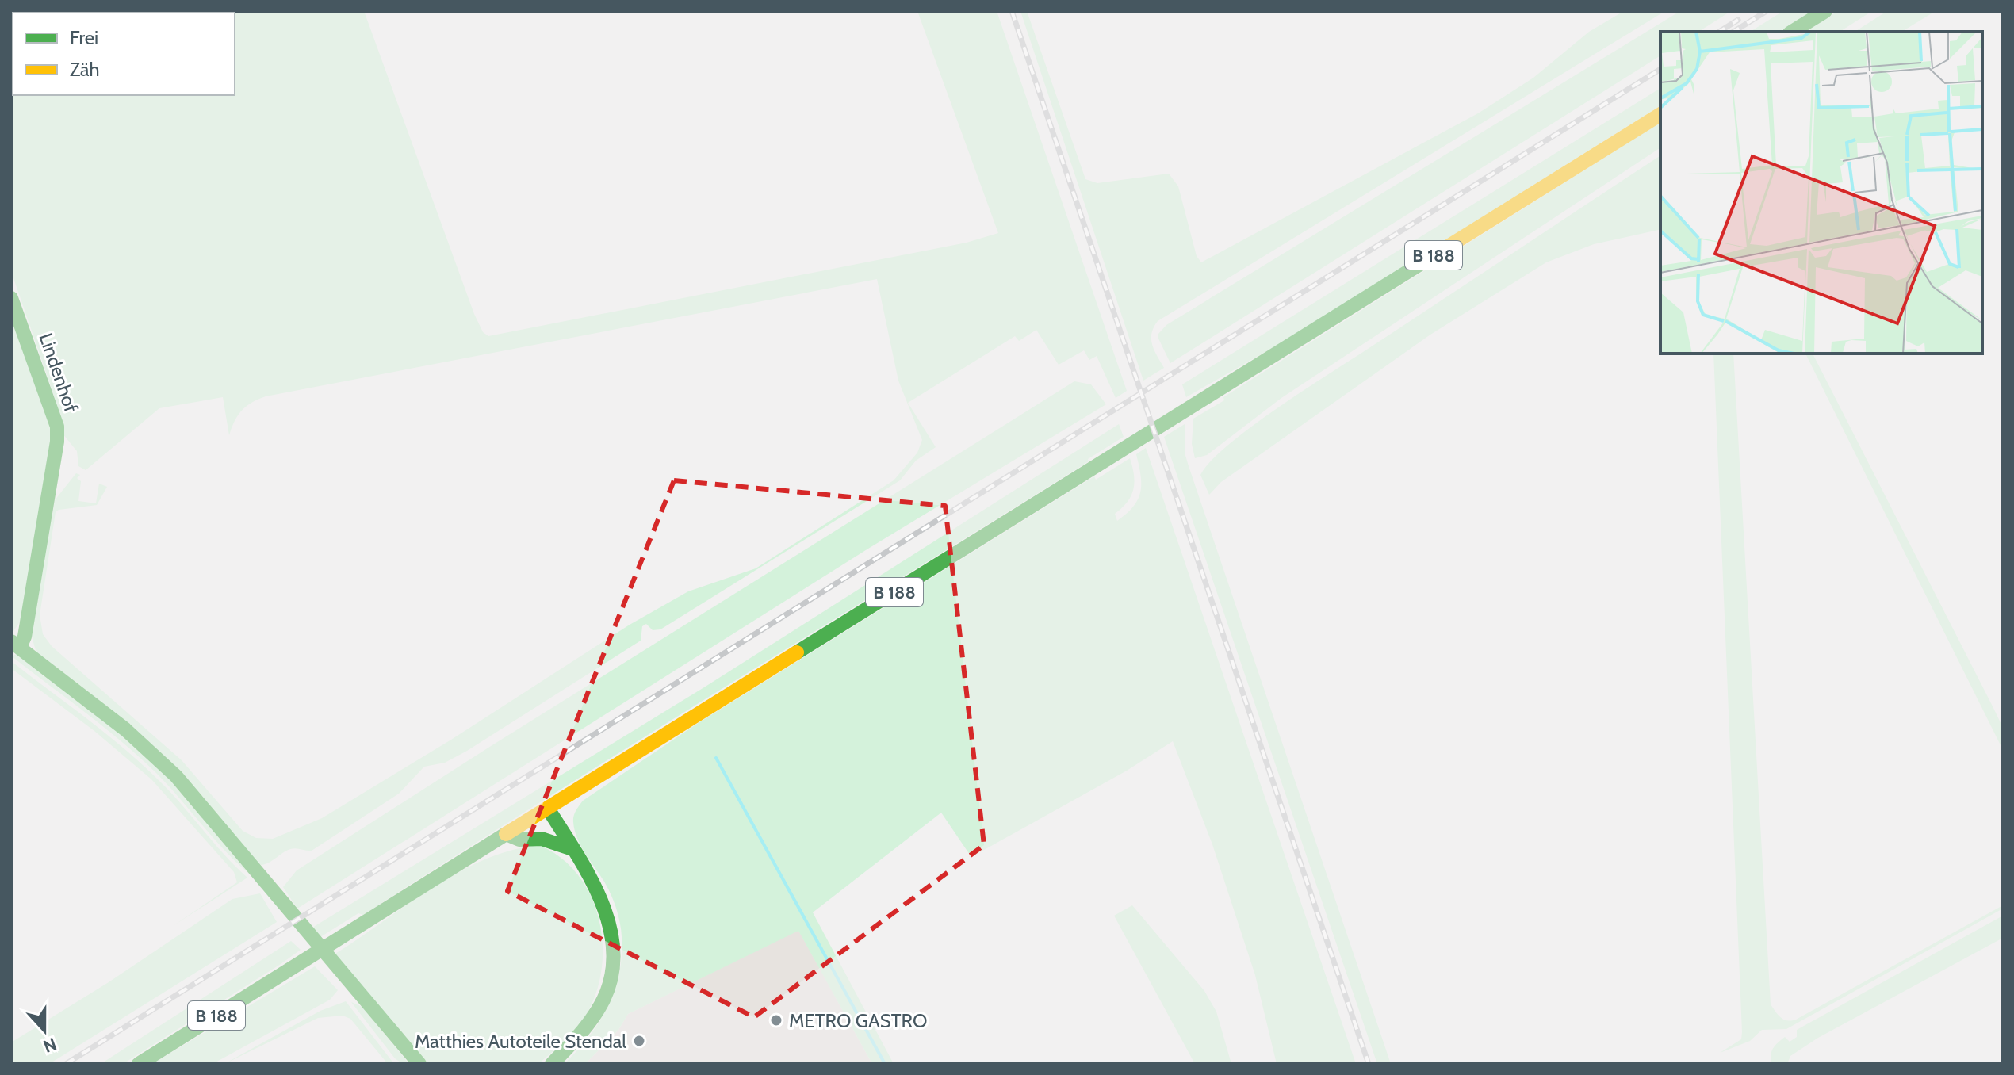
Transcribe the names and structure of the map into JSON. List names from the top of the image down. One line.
{"streets":{"main road":["B 188","Lindenhof"]},"places":["METRO GASTRO","Matthies Autoteile Stendal"],"legend":["Frei","Zäh"],"north":"bottom"}
